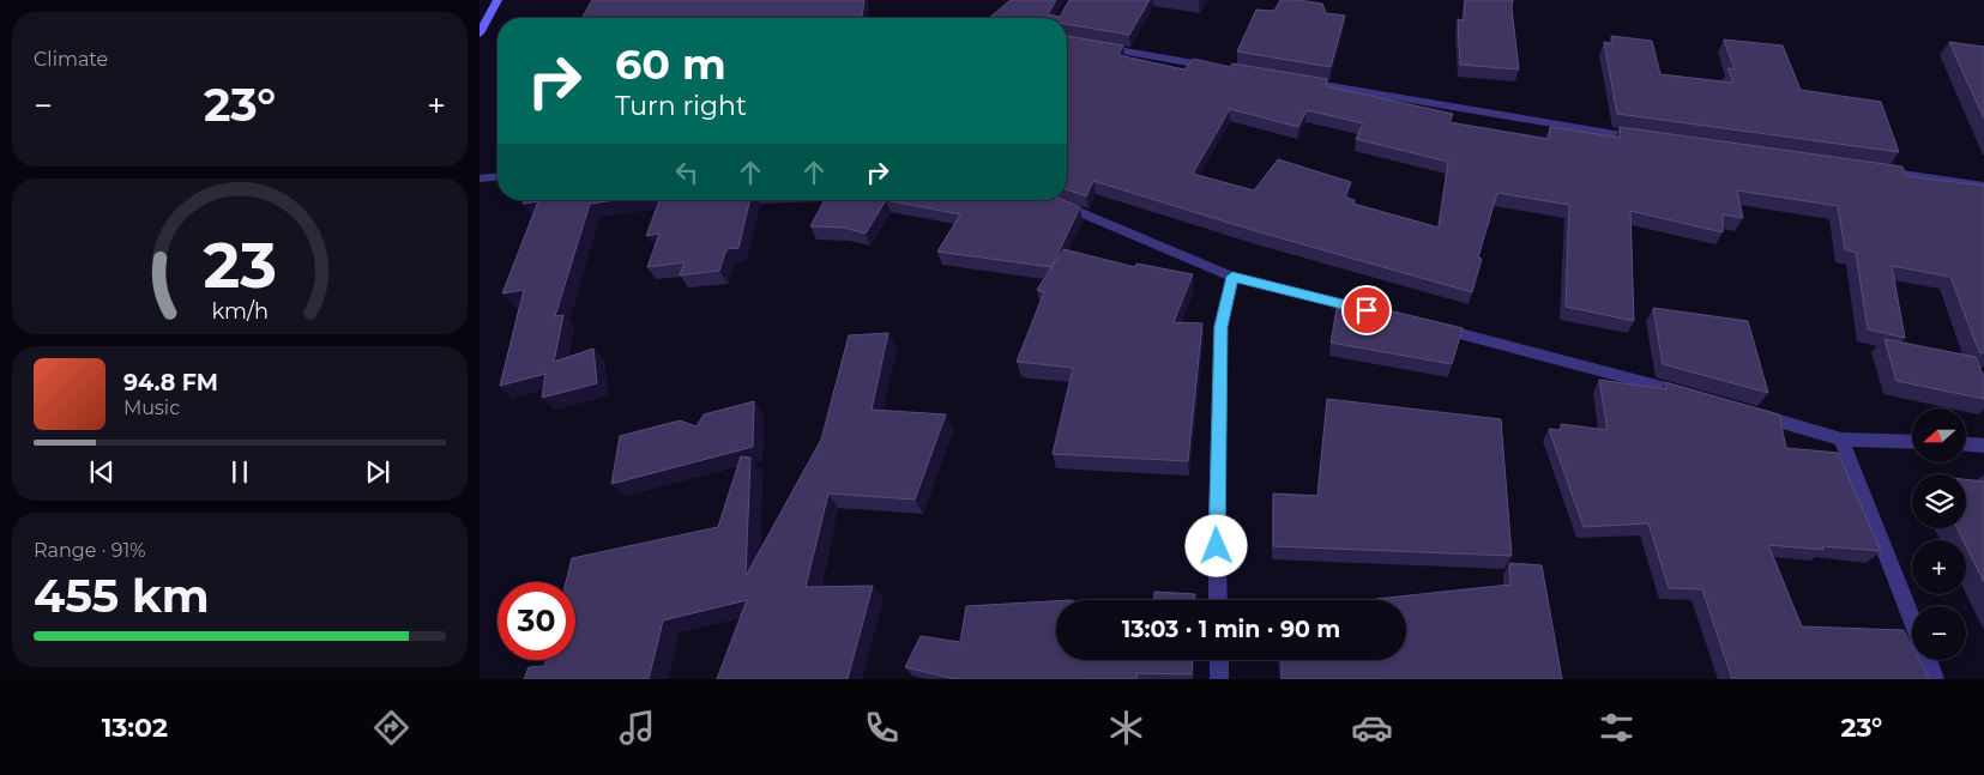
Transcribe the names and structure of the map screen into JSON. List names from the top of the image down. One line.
{"north":"left","page":{"tile":["Climate",["Range · 91%","455 km"]],"turn":["60 m","Turn right"],"heat":["−","23°","+"],"song":["94.8 FM","Music"],"map_buttons":["+","−"],"limit":"30","trip":"13:03 · 1 min · 90 m","tabs":["13:02","23°"],"gauge":["23","km/h"]}}
